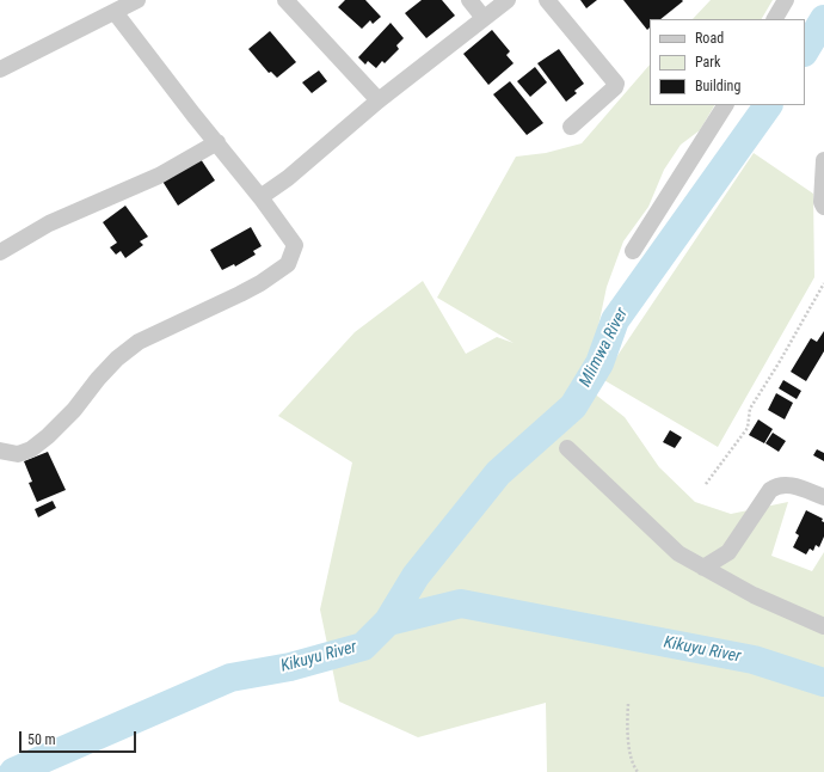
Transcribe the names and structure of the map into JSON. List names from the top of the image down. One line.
{"water":["Mlimwa River","Kikuyu River"],"legend":["Road","Park","Building"],"scale_bar":"50 m"}
